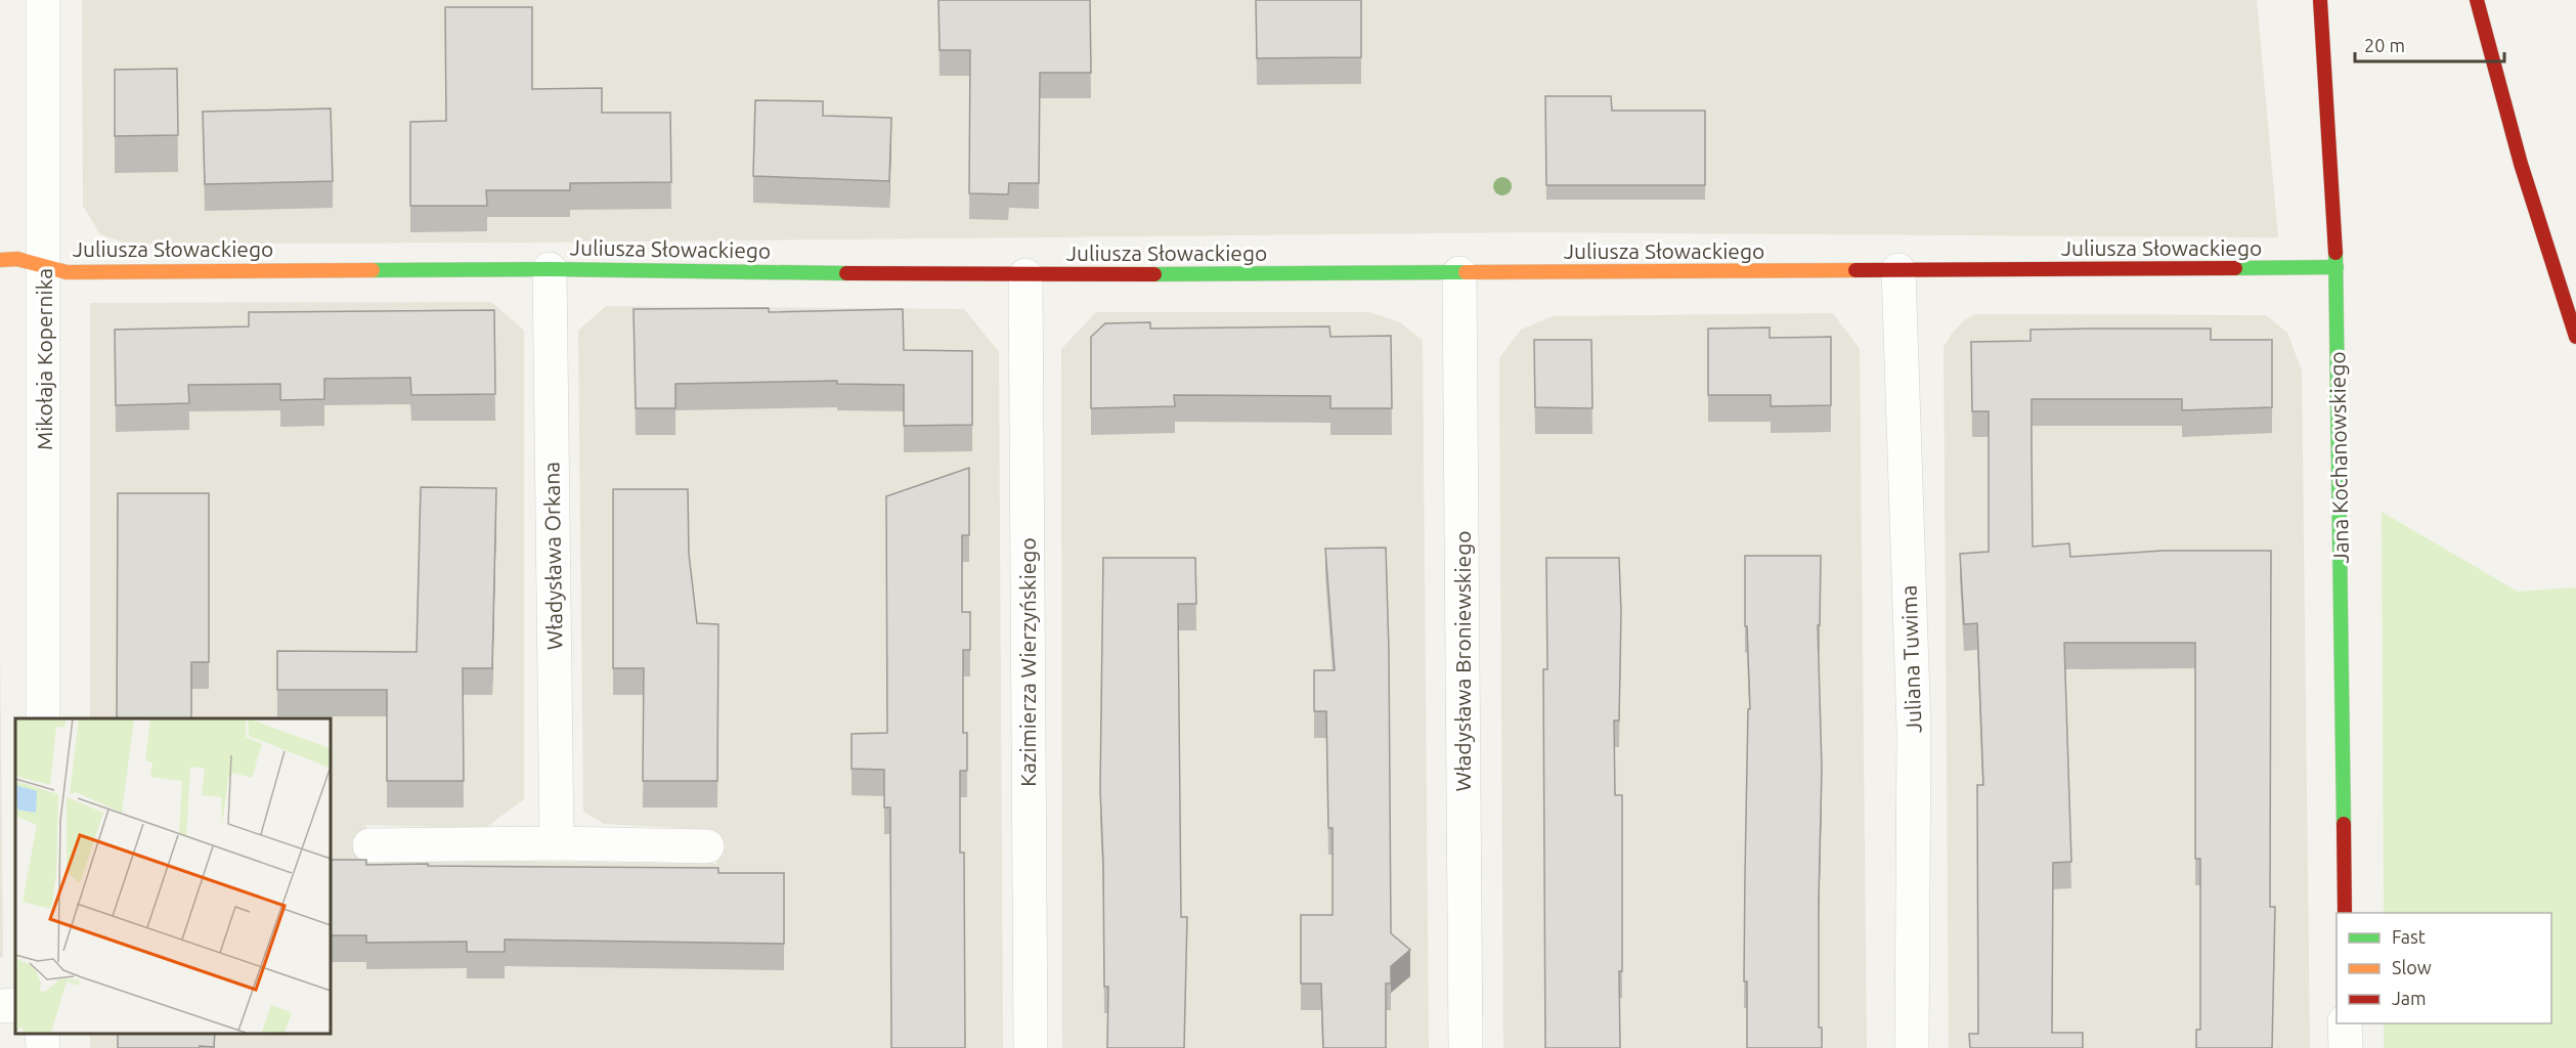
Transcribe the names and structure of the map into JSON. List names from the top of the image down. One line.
{"streets":{"street":["Juliusza Słowackiego","Mikołaja Kopernika","Jana Kochanowskiego","Władysława Orkana","Juliana Tuwima","Władysława Broniewskiego","Kazimierza Wierzyńskiego"]},"crossings":[["Juliusza Słowackiego","Mikołaja Kopernika"],["Juliusza Słowackiego","Jana Kochanowskiego"],["Juliusza Słowackiego","Władysława Orkana"],["Juliusza Słowackiego","Juliana Tuwima"],["Juliusza Słowackiego","Władysława Broniewskiego"],["Juliusza Słowackiego","Kazimierza Wierzyńskiego"]],"legend":["Fast","Slow","Jam"],"scale_bar":"20 m"}
